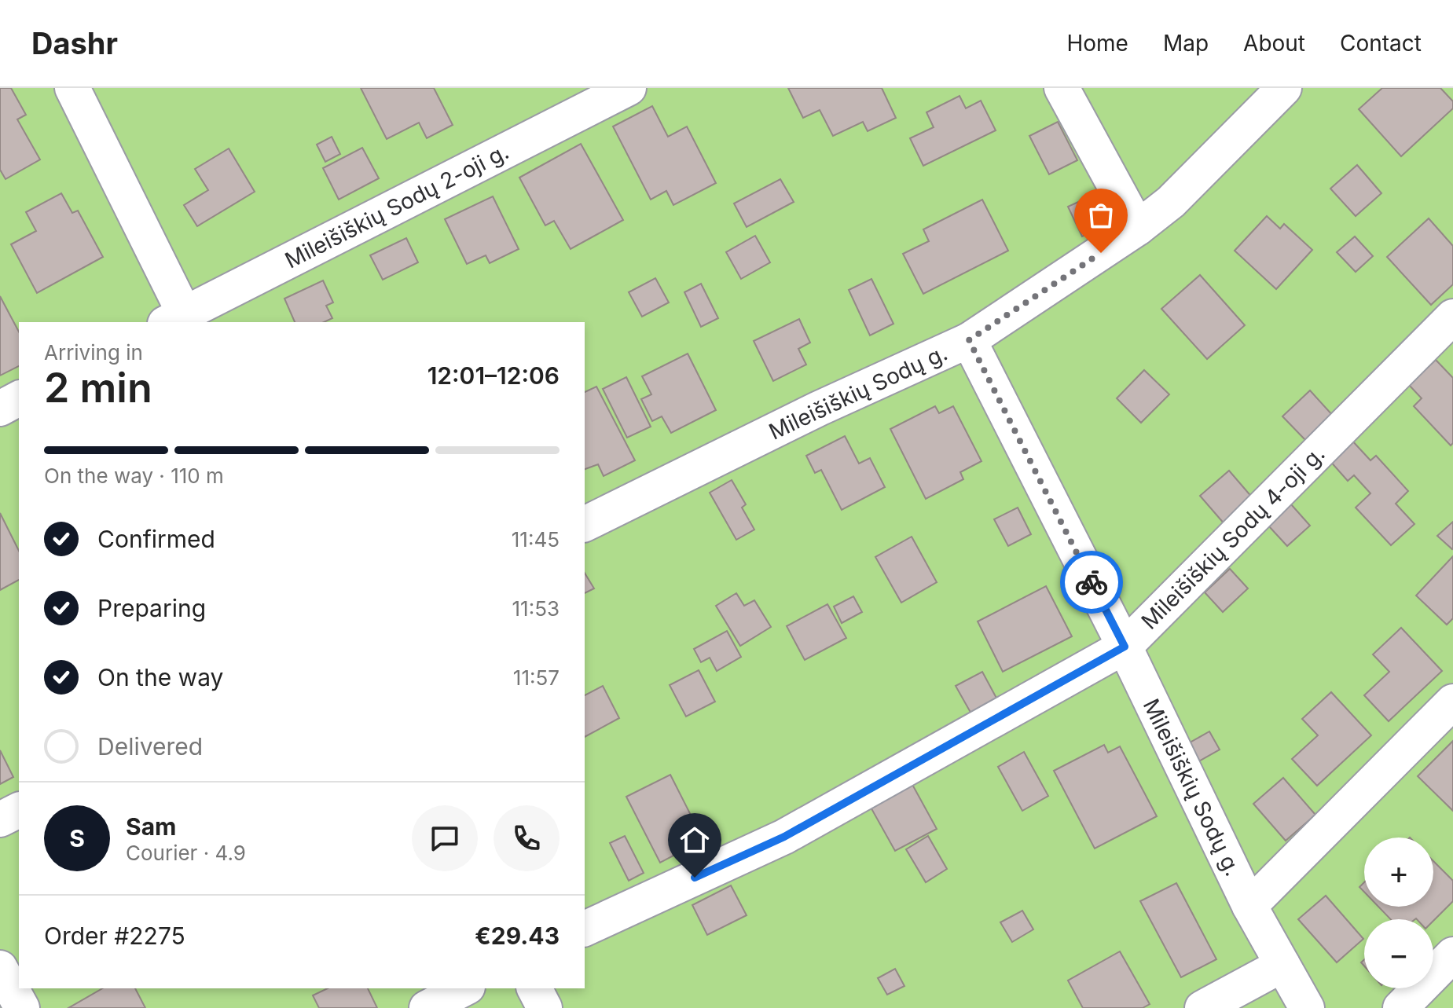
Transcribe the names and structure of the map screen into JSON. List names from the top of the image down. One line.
{"streets":{"street":["Mileišiškių Sodų 2-oji g.","Mileišiškių Sodų g.","Mileišiškių Sodų 4-oji g."]},"crossings":[["Mileišiškių Sodų g.","Mileišiškių Sodų 4-oji g."]],"page":{"header":"Dashr","nav":["Home","Map","About","Contact"],"heading":["2 min","Arriving in","12:01–12:06"],"panel":["Sam","Courier · 4.9","Order #2275","€29.43"],"bar":"On the way · 110 m","list":[["Confirmed","11:45"],["Preparing","11:53"],["On the way","11:57"],"Delivered"],"round":"S","map_buttons":["+","−"]}}
